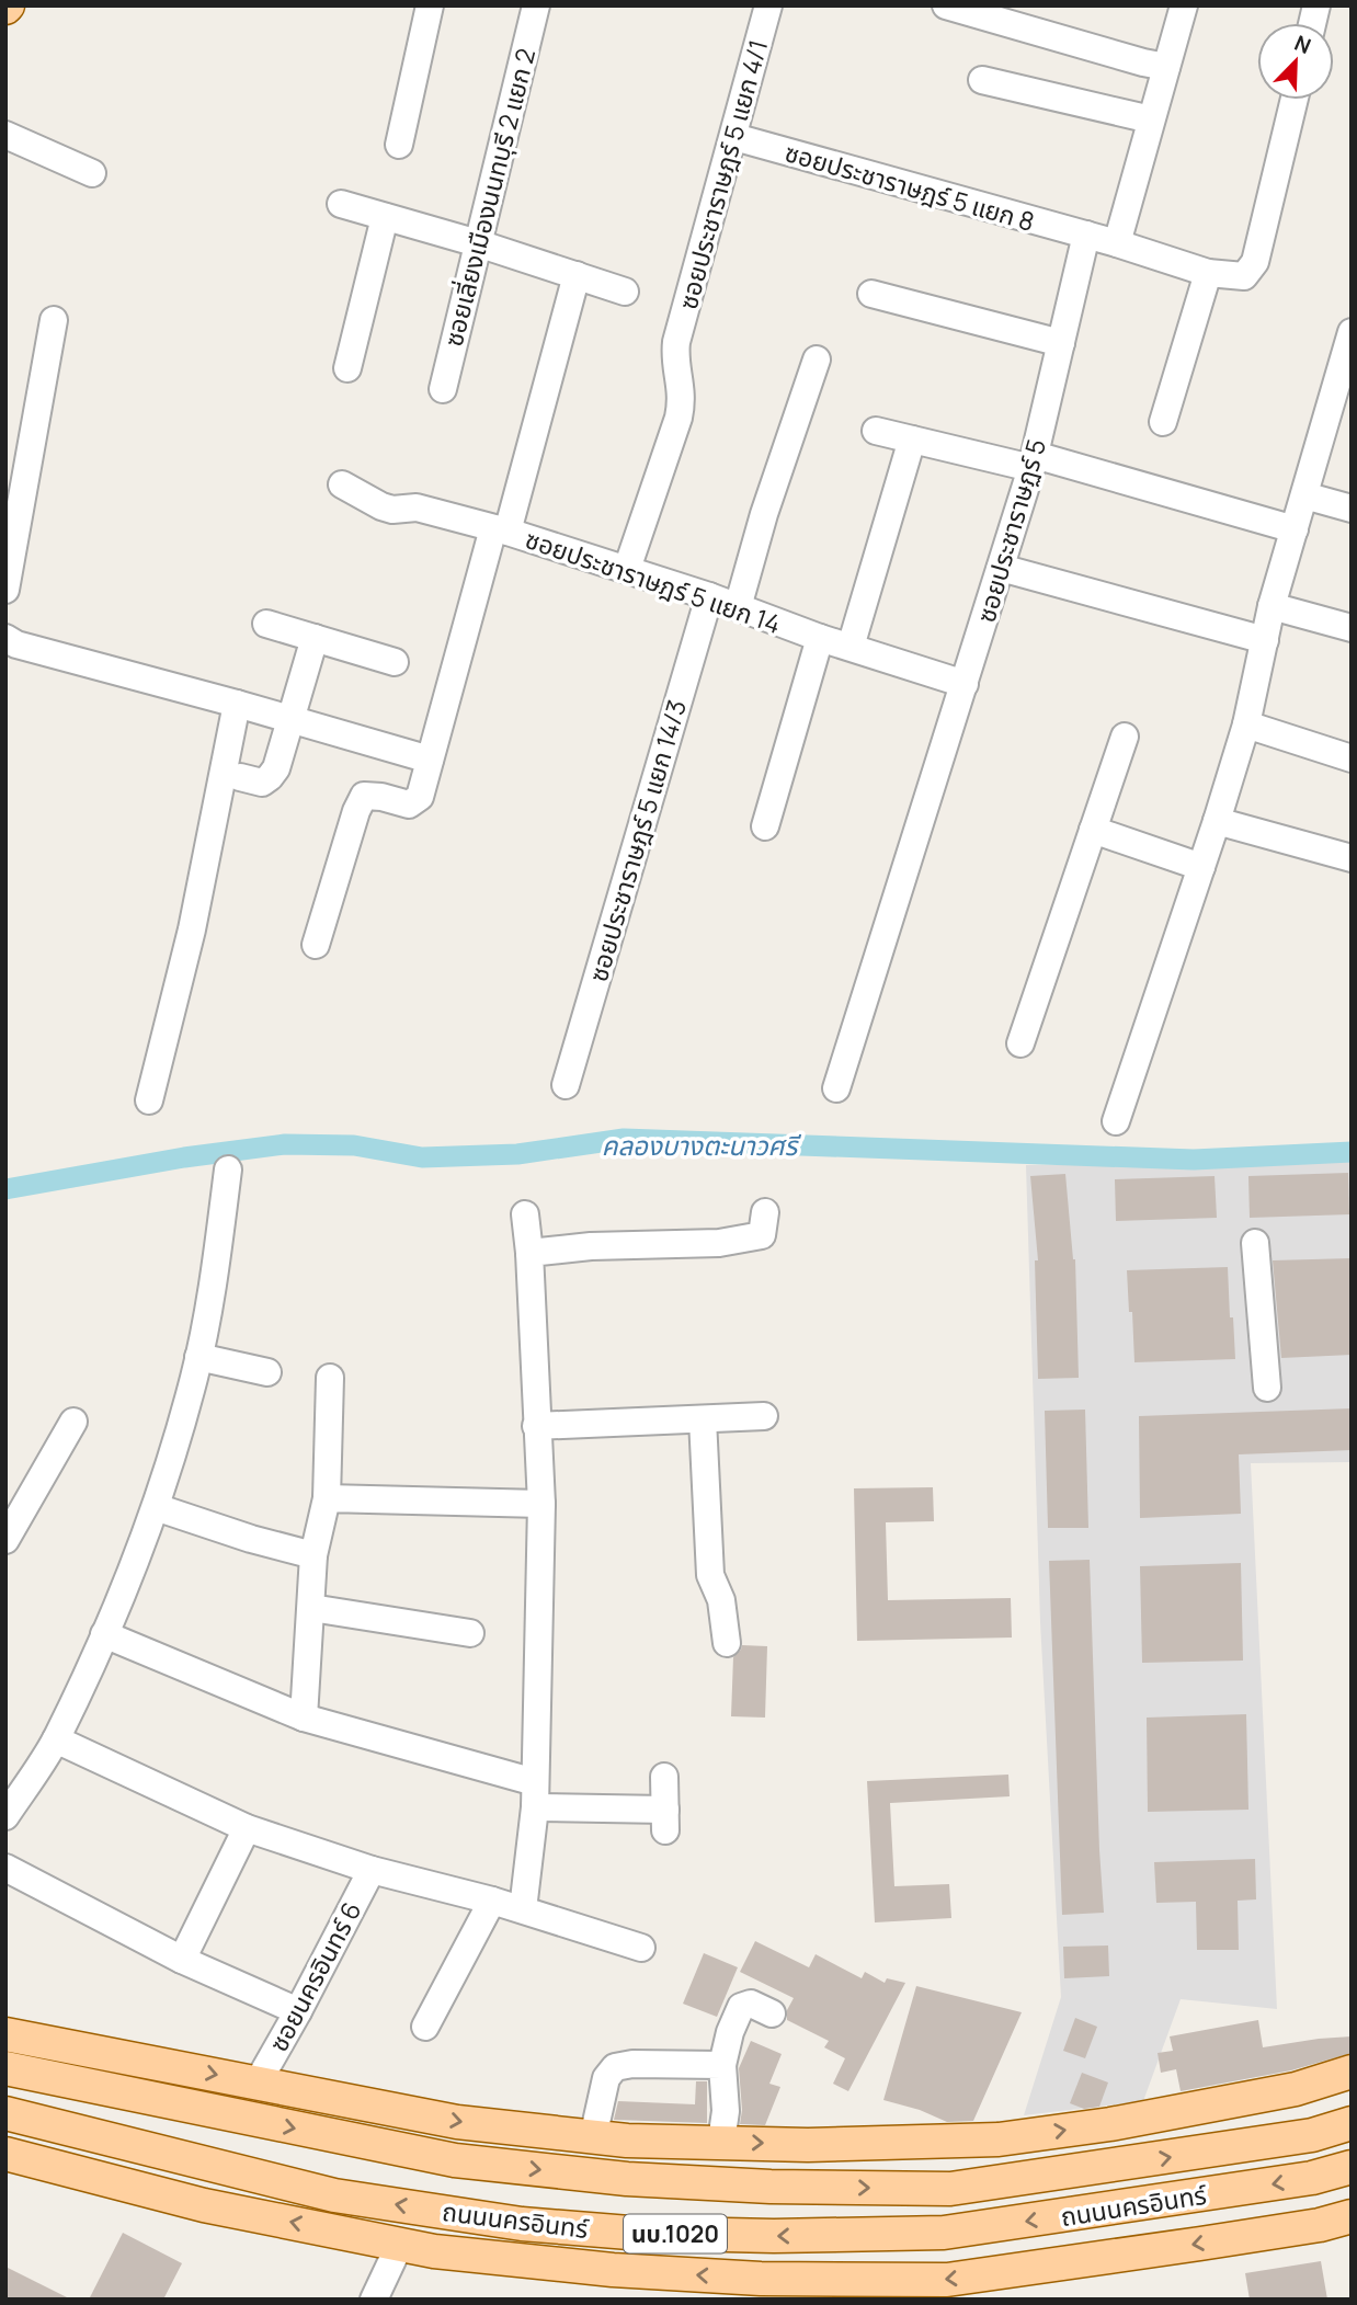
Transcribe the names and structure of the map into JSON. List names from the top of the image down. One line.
{"streets":{"main road":["ถนนนครอินทร์","นบ.1020"],"street":["ซอยประชาราษฎร์ 5 แยก 4/1","ซอยประชาราษฎร์ 5 แยก 8","ซอยเลี่ยงเมืองนนทบุรี 2 แยก 2","ซอยประชาราษฏร์ 5","ซอยประชาราษฎร์ 5 แยก 14","ซอยประชาราษฎร์ 5 แยก 14/3","ซอยนครอินทร์ 6"]},"crossings":[["ซอยประชาราษฎร์ 5 แยก 4/1","ซอยประชาราษฎร์ 5 แยก 8"],["ซอยประชาราษฎร์ 5 แยก 4/1","ซอยประชาราษฎร์ 5 แยก 14"],["ซอยประชาราษฎร์ 5 แยก 8","ซอยประชาราษฏร์ 5"],["ซอยประชาราษฏร์ 5","ซอยประชาราษฎร์ 5 แยก 14"],["ซอยประชาราษฎร์ 5 แยก 14","ซอยประชาราษฎร์ 5 แยก 14/3"]],"water":["คลองบางตะนาวศรี"],"north":"top right"}
